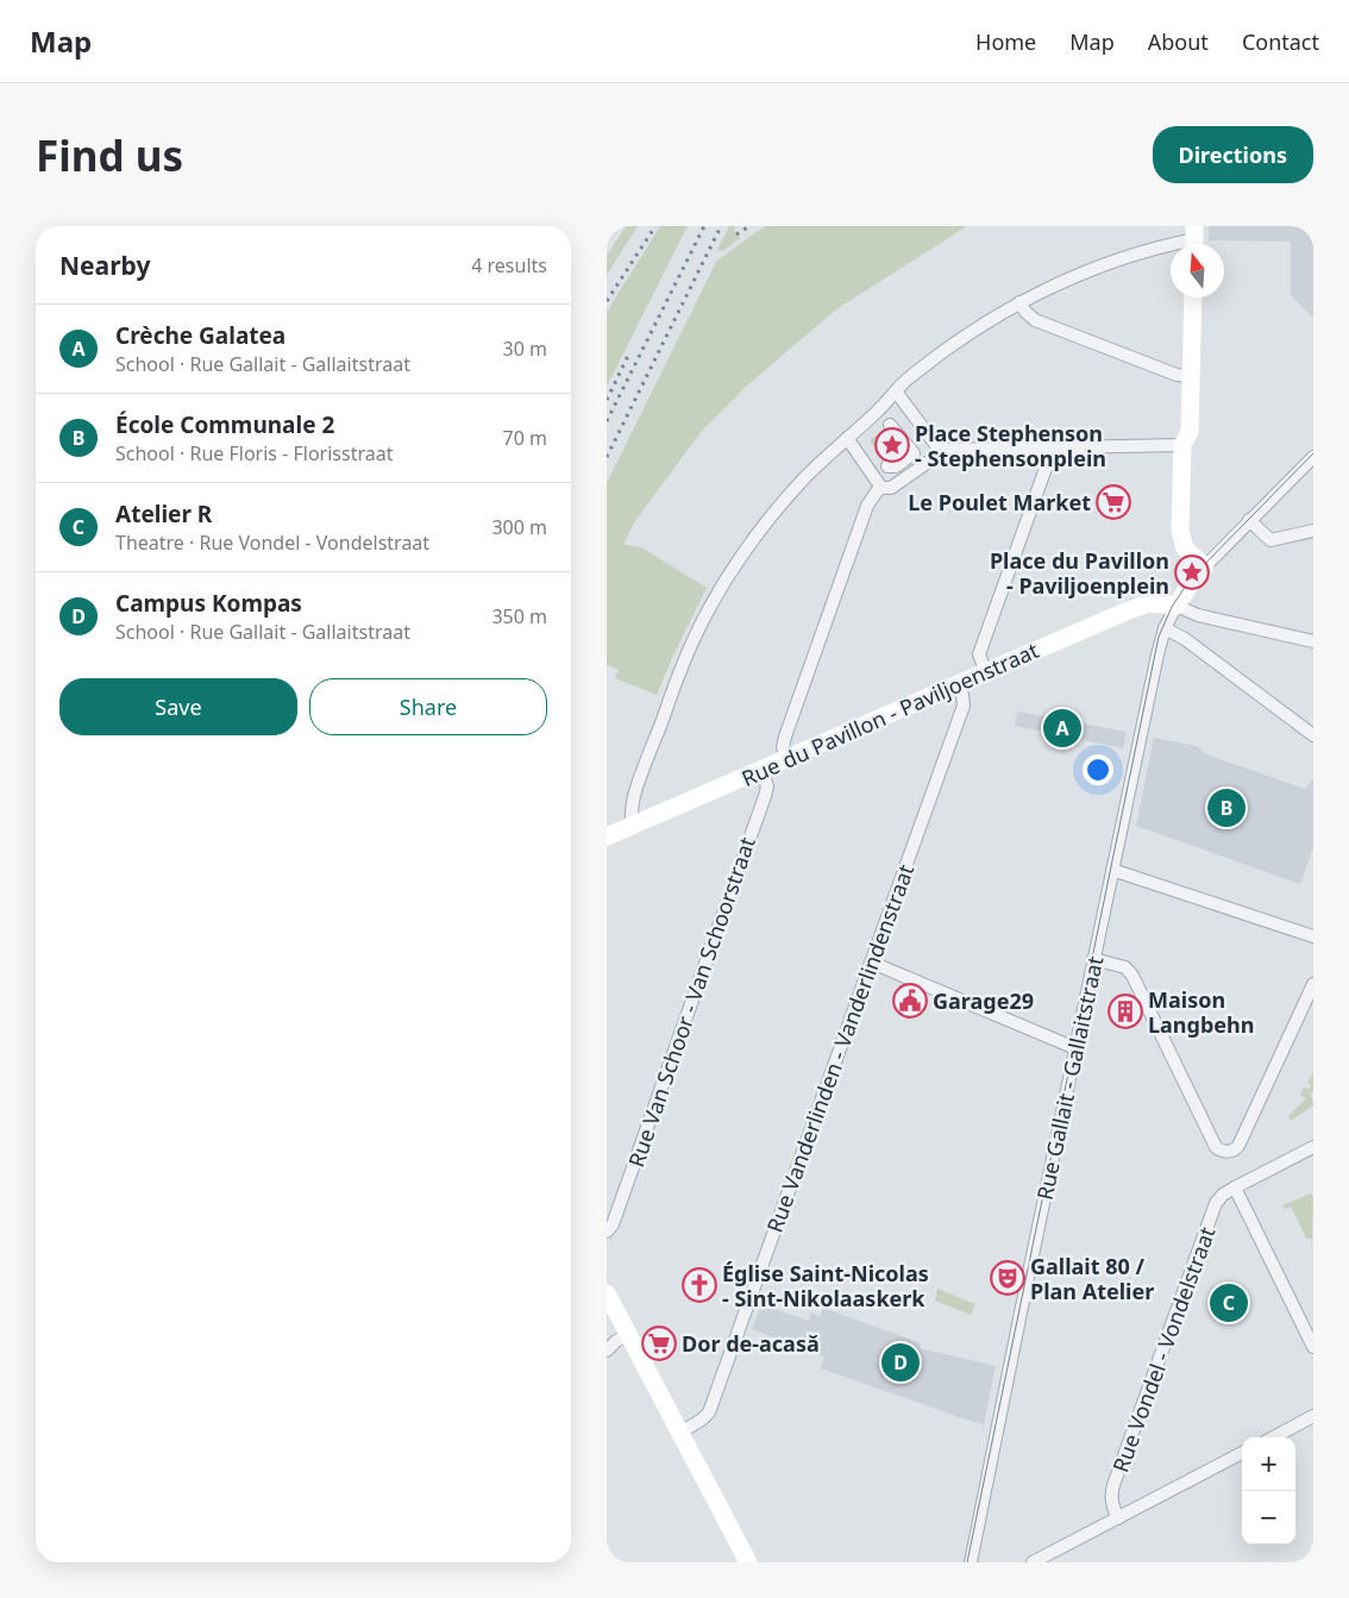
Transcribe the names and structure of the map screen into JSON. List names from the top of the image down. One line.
{"streets":{"street":["Rue du Pavillon - Paviljoenstraat","Rue Van Schoor - Van Schoorstraat","Rue Vanderlinden - Vanderlindenstraat","Rue Gallait - Gallaitstraat","Rue Vondel - Vondelstraat"]},"crossings":[["Rue du Pavillon - Paviljoenstraat","Rue Van Schoor - Van Schoorstraat"],["Rue du Pavillon - Paviljoenstraat","Rue Vanderlinden - Vanderlindenstraat"],["Rue du Pavillon - Paviljoenstraat","Rue Gallait - Gallaitstraat"]],"places":{"place":["Place Stephenson - Stephensonplein","Place du Pavillon - Paviljoenplein"],"supermarket":["Le Poulet Market","Dor de-acasă"],"public building":["Garage29"],"building":["Maison Langbehn"],"theatre":["Gallait 80 / Plan Atelier"],"church":["Église Saint-Nicolas - Sint-Nikolaaskerk"]},"north":"top","page":{"header":"Map","nav":["Home","Map","About","Contact"],"buttons":["Directions",["Save","Share"]],"title":"Find us","heading":["Nearby","4 results"],"list":[{"mark":"A","name":"Crèche Galatea","note":"School · Rue Gallait - Gallaitstraat","value":"30 m"},{"mark":"B","name":"École Communale 2","note":"School · Rue Floris - Florisstraat","value":"70 m"},{"mark":"C","name":"Atelier R","note":"Theatre · Rue Vondel - Vondelstraat","value":"300 m"},{"mark":"D","name":"Campus Kompas","note":"School · Rue Gallait - Gallaitstraat","value":"350 m"}],"pins":["A","B","C","D"],"map_buttons":["+","−"]}}
